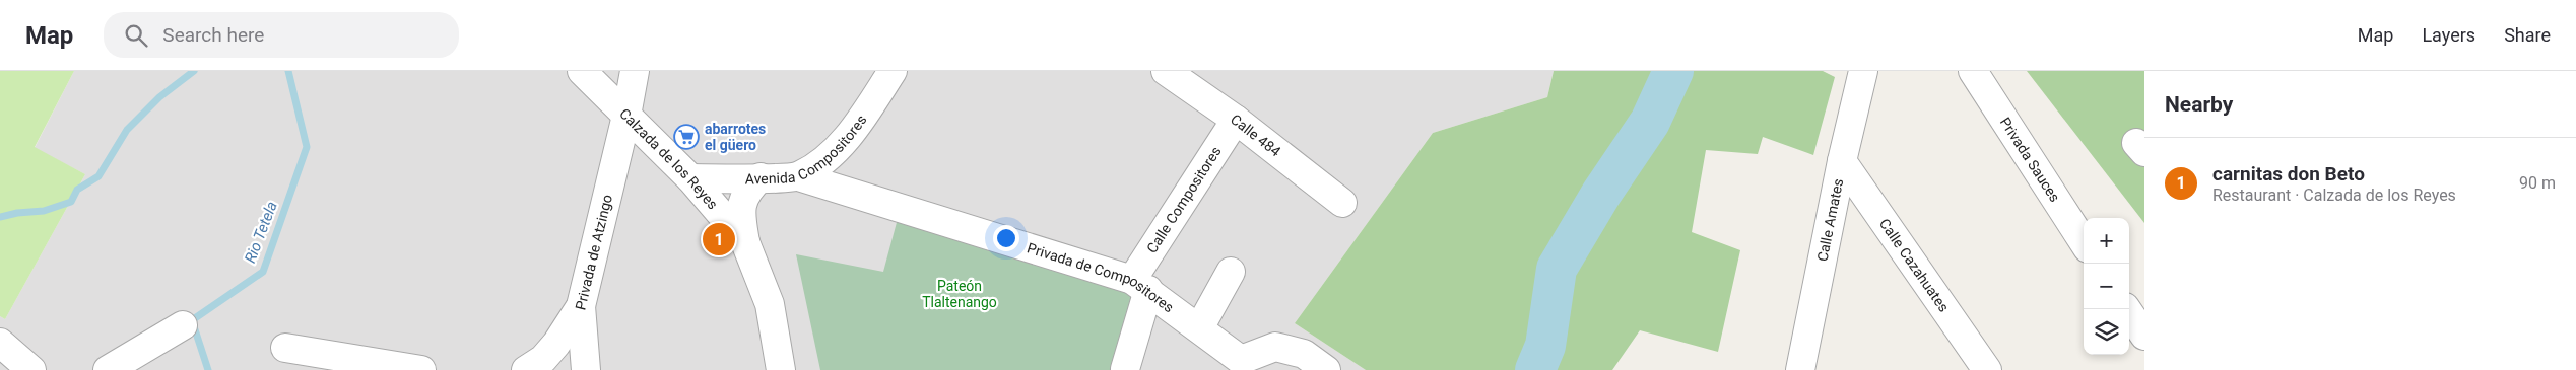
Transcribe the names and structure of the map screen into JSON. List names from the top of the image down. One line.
{"streets":{"street":["Calle 484","Avenida Compositores","Privada Sauces","Calzada de los Reyes","Calle Compositores","Calle Amates","Privada de Atzingo","Calle Cazahuates","Privada de Compositores"]},"crossings":[["Calle 484","Calle Compositores"],["Avenida Compositores","Calzada de los Reyes"],["Avenida Compositores","Privada de Compositores"],["Calzada de los Reyes","Privada de Atzingo"],["Calle Compositores","Privada de Compositores"],["Calle Amates","Calle Cazahuates"]],"water":["Rio Tetela"],"parks":["Pateón Tlaltenango"],"places":{"supermarket":["abarrotes el güero"]},"page":{"header":"Map","search":"Search here","nav":["Map","Layers","Share"],"heading":"Nearby","list":[{"mark":"1","name":"carnitas don Beto","note":"Restaurant · Calzada de los Reyes","value":"90 m"}],"map_buttons":["+","−"],"pins":"1"}}
